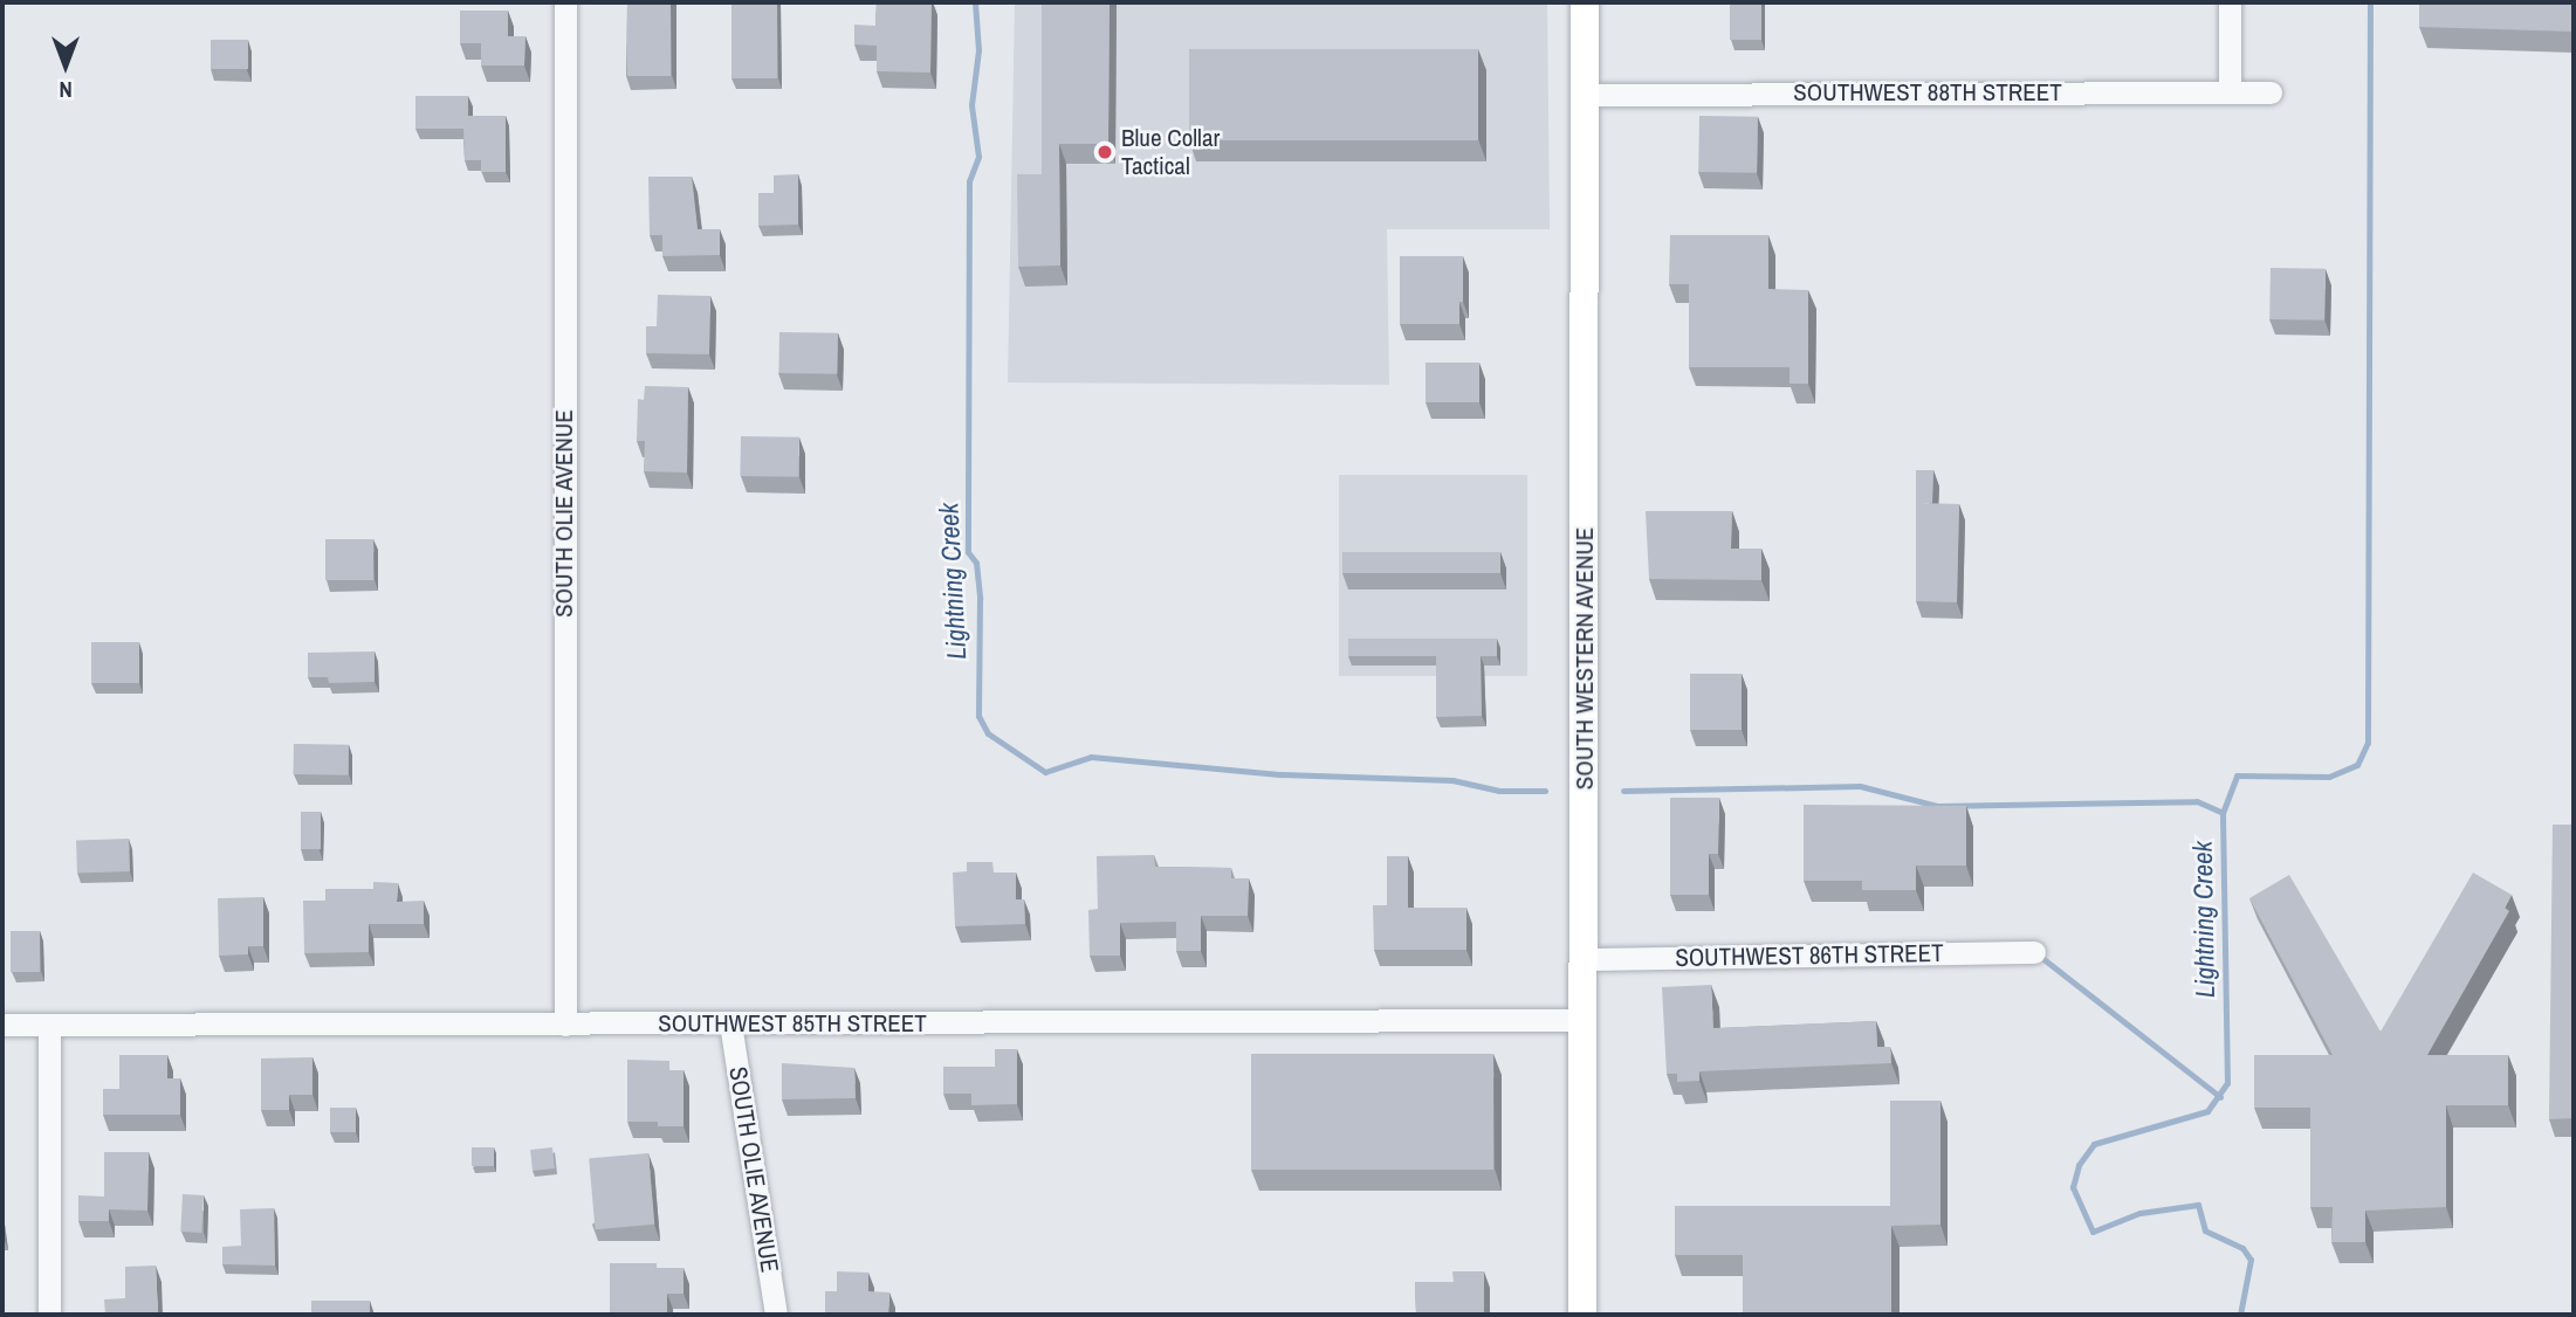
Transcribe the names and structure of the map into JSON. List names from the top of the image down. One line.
{"streets":{"main road":["SOUTH WESTERN AVENUE"],"street":["SOUTHWEST 88TH STREET","SOUTH OLIE AVENUE","SOUTHWEST 86TH STREET","SOUTHWEST 85TH STREET"]},"crossings":[["SOUTHWEST 88TH STREET","SOUTH WESTERN AVENUE"],["SOUTH OLIE AVENUE","SOUTHWEST 85TH STREET"],["SOUTH WESTERN AVENUE","SOUTHWEST 86TH STREET"],["SOUTH WESTERN AVENUE","SOUTHWEST 85TH STREET"]],"water":["Lightning Creek"],"places":["Blue Collar Tactical"],"north":"bottom"}
